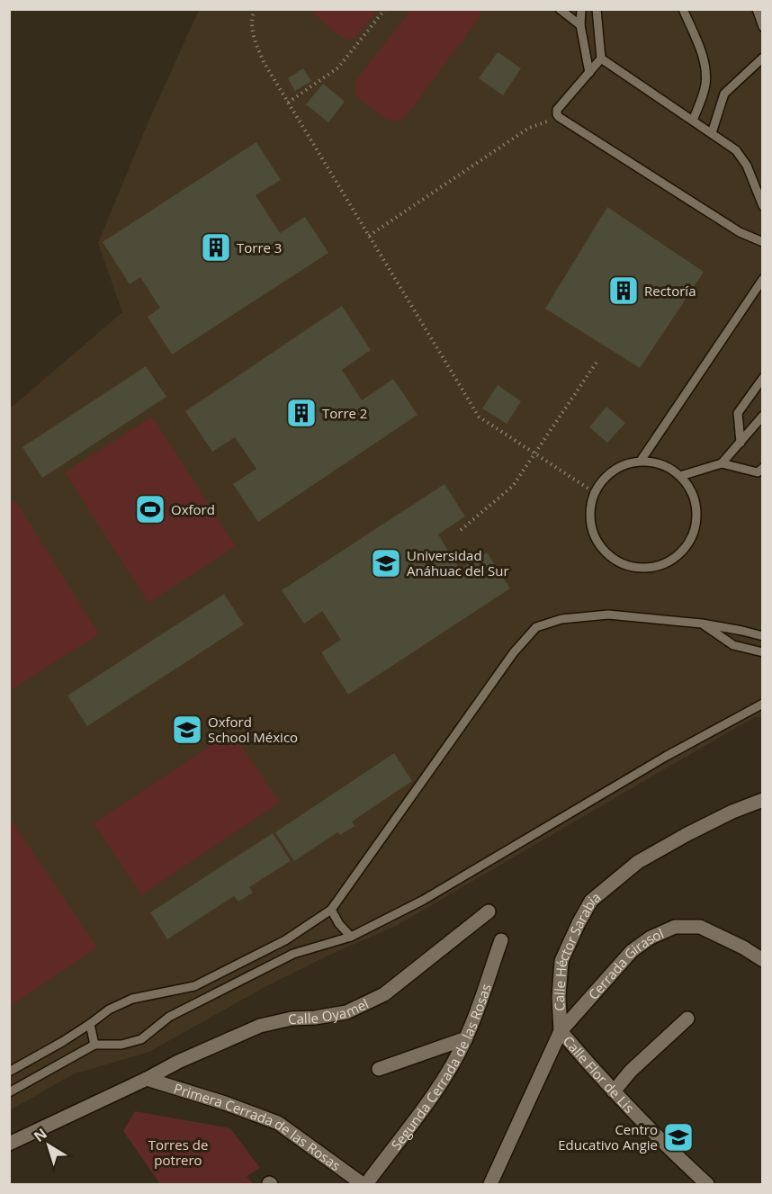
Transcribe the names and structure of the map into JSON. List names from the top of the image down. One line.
{"streets":{"street":["Calle Héctor Sarabia","Cerrada Girasol","Calle Oyamel","Segunda Cerrada de las Rosas","Calle Flor de Lis","Primera Cerrada de las Rosas"]},"crossings":[["Calle Héctor Sarabia","Cerrada Girasol"],["Calle Héctor Sarabia","Calle Flor de Lis"],["Cerrada Girasol","Calle Flor de Lis"],["Calle Oyamel","Primera Cerrada de las Rosas"],["Segunda Cerrada de las Rosas","Primera Cerrada de las Rosas"]],"parks":["Torres de potrero"],"places":{"building":["Torre 3","Rectoría","Torre 2"],"sports":["Oxford"],"school or university":["Universidad Anáhuac del Sur","Oxford School México","Centro Educativo Angie"]},"north":"top left"}
